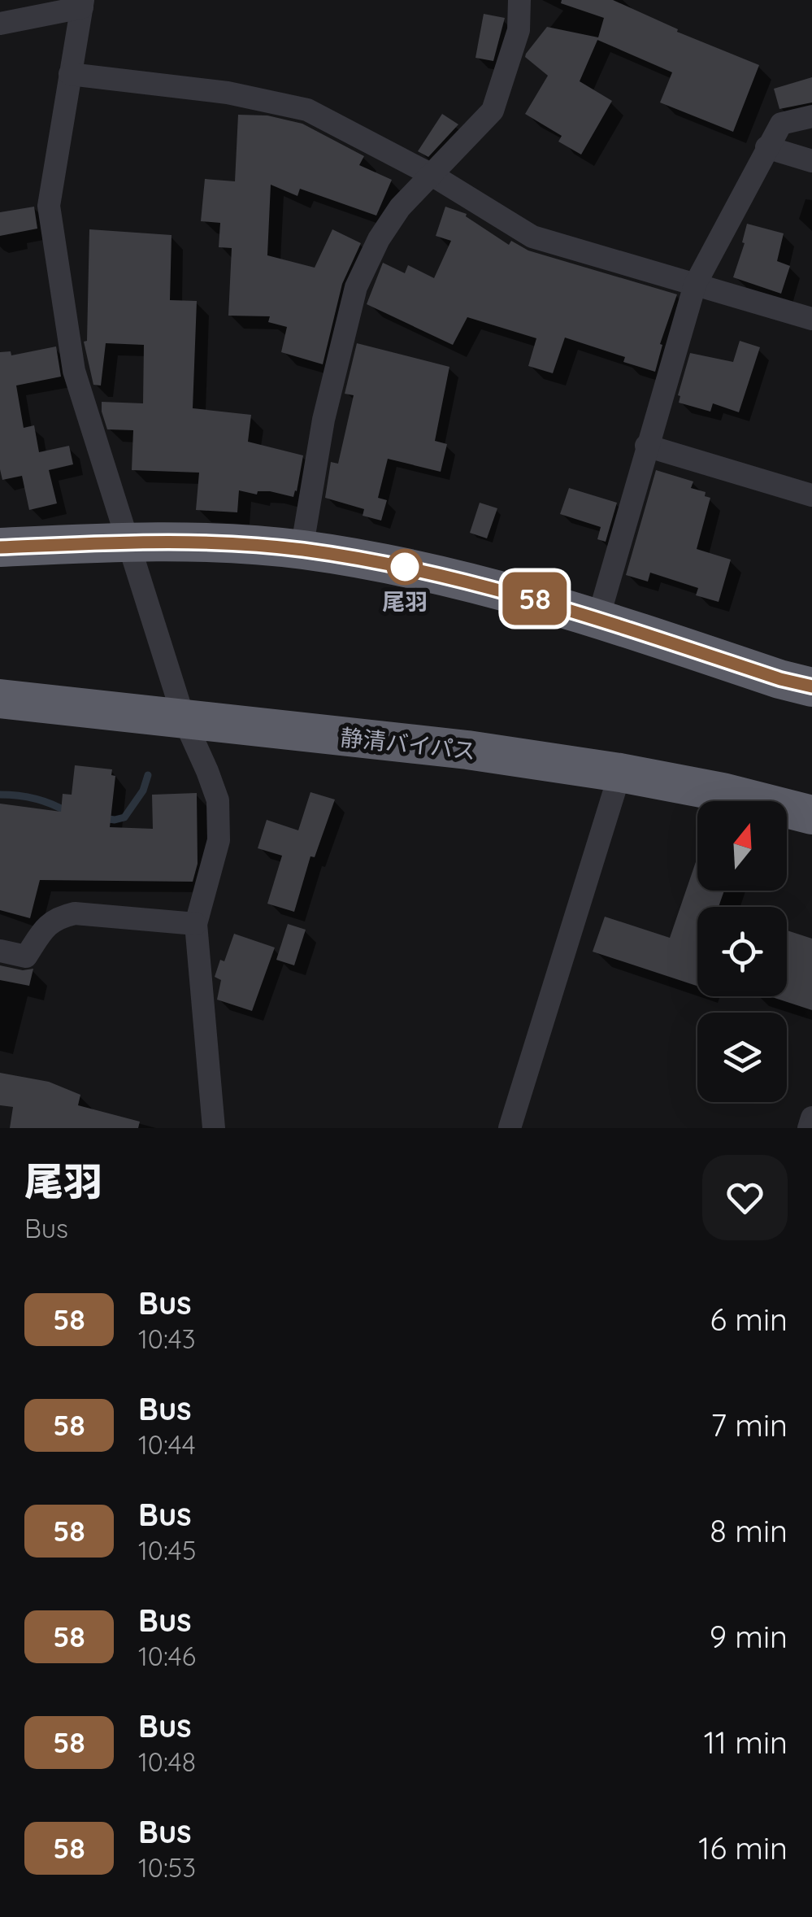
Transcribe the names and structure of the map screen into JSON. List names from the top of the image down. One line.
{"streets":{"highway":["静清バイパス"]},"places":["尾羽"],"lines":["bus line 58"],"north":"top","page":{"on_map":"58","heading":["尾羽","Bus"],"list":[{"mark":"58","name":"Bus","note":"10:43","value":"6 min"},{"mark":"58","name":"Bus","note":"10:44","value":"7 min"},{"mark":"58","name":"Bus","note":"10:45","value":"8 min"},{"mark":"58","name":"Bus","note":"10:46","value":"9 min"},{"mark":"58","name":"Bus","note":"10:48","value":"11 min"},{"mark":"58","name":"Bus","note":"10:53","value":"16 min"}]}}
